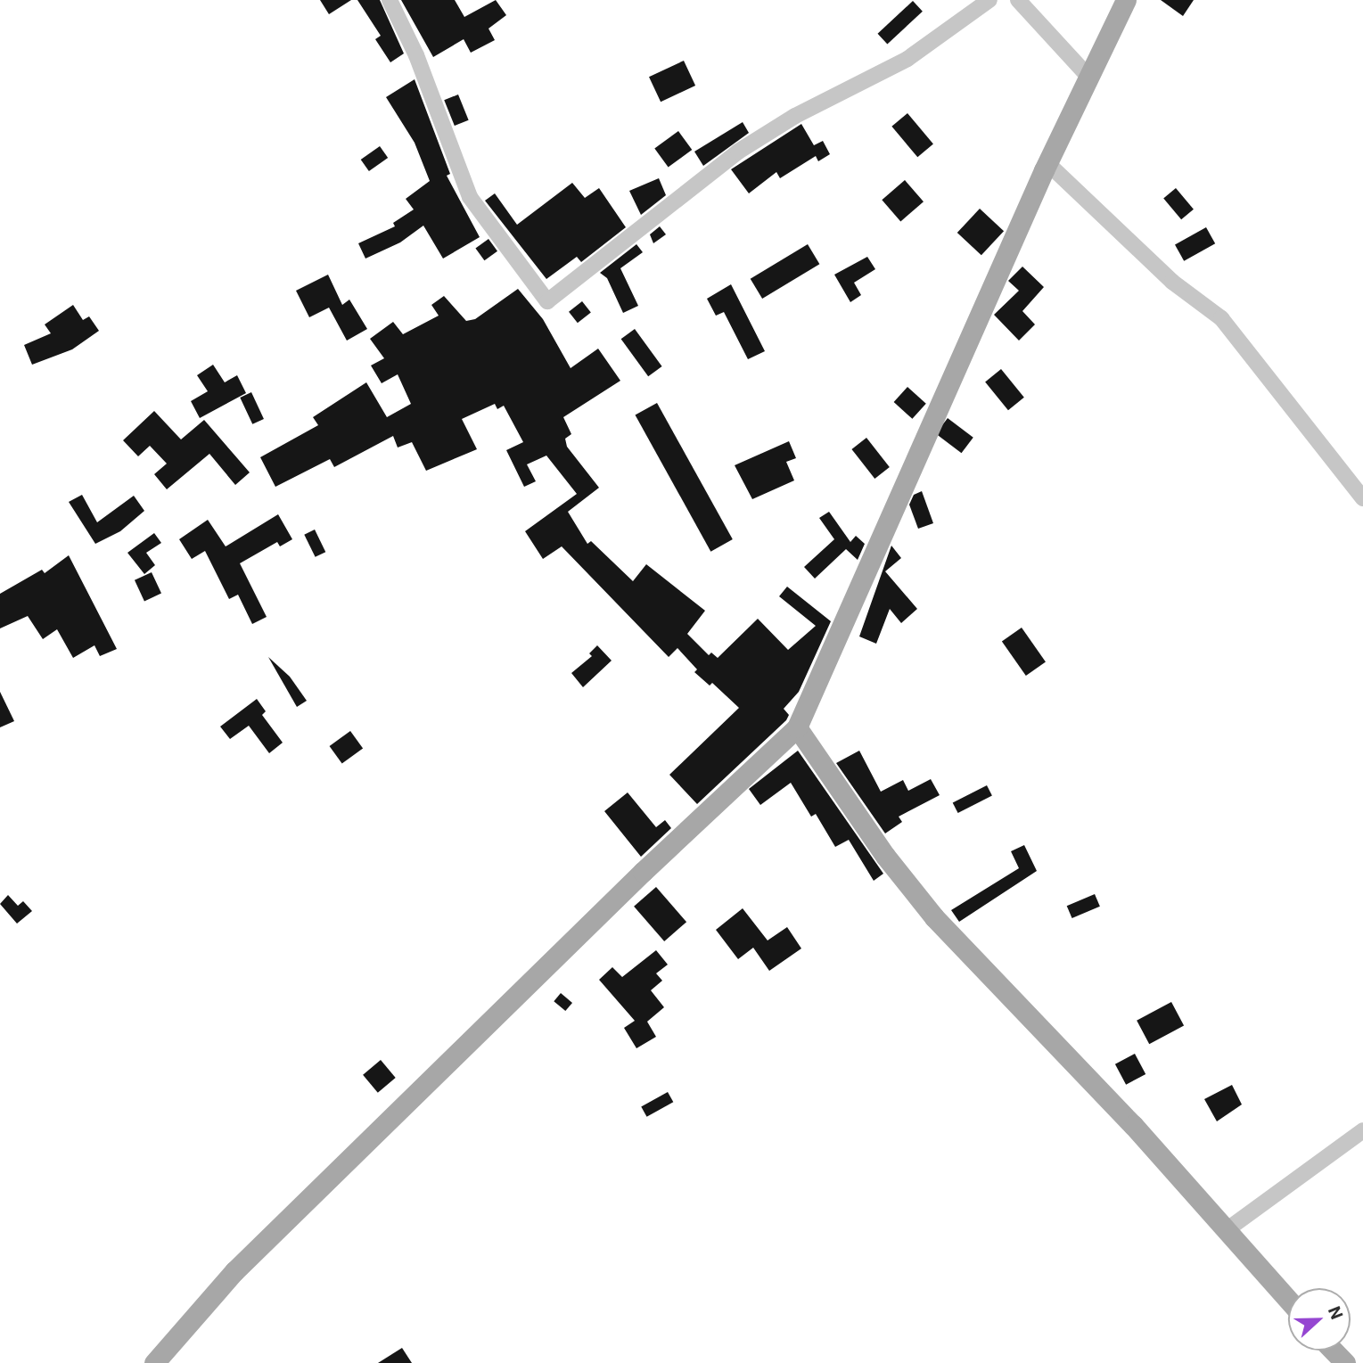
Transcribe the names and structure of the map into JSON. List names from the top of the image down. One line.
{"north":"right"}
